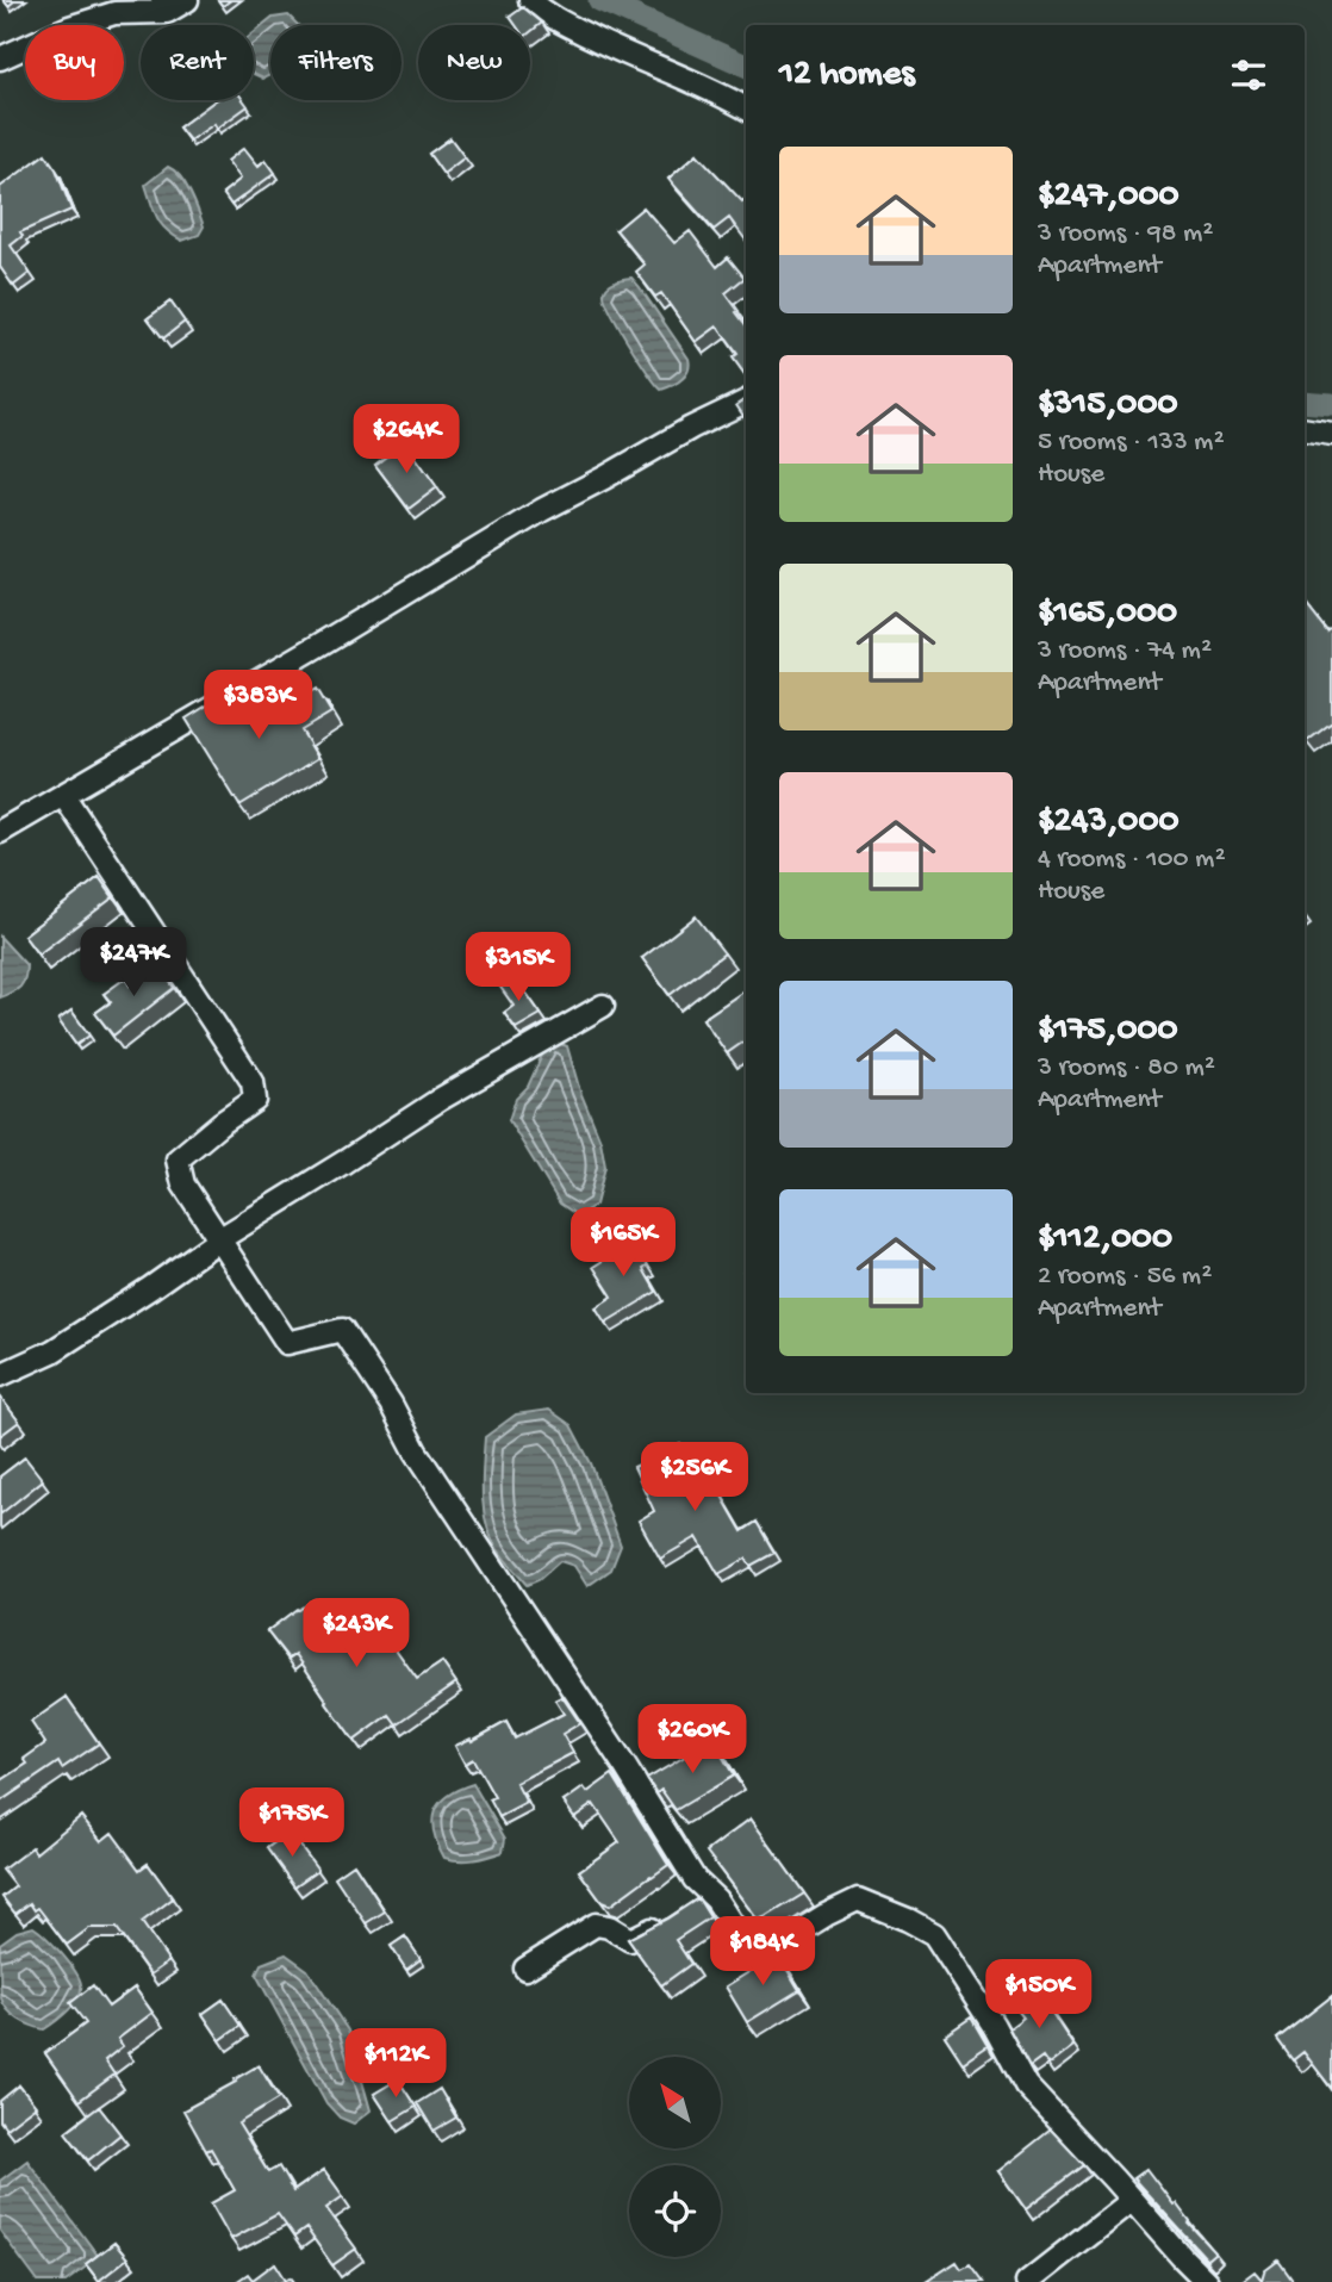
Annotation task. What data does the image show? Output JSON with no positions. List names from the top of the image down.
{
  "north": "top left",
  "page": {
    "chip": [
      "Buy",
      "Rent",
      "Filters",
      "New"
    ],
    "heading": "12 homes",
    "list": [
      {
        "name": "$247,000",
        "note": "3 rooms · 98 m² · Apartment"
      },
      {
        "name": "$315,000",
        "note": "5 rooms · 133 m² · House"
      },
      {
        "name": "$165,000",
        "note": "3 rooms · 74 m² · Apartment"
      },
      {
        "name": "$243,000",
        "note": "4 rooms · 100 m² · House"
      },
      {
        "name": "$175,000",
        "note": "3 rooms · 80 m² · Apartment"
      },
      {
        "name": "$112,000",
        "note": "2 rooms · 56 m² · Apartment"
      }
    ],
    "price": [
      "$264K",
      "$383K",
      "$247K",
      "$315K",
      "$165K",
      "$256K",
      "$243K",
      "$260K",
      "$175K",
      "$184K",
      "$150K",
      "$112K"
    ]
  }
}
